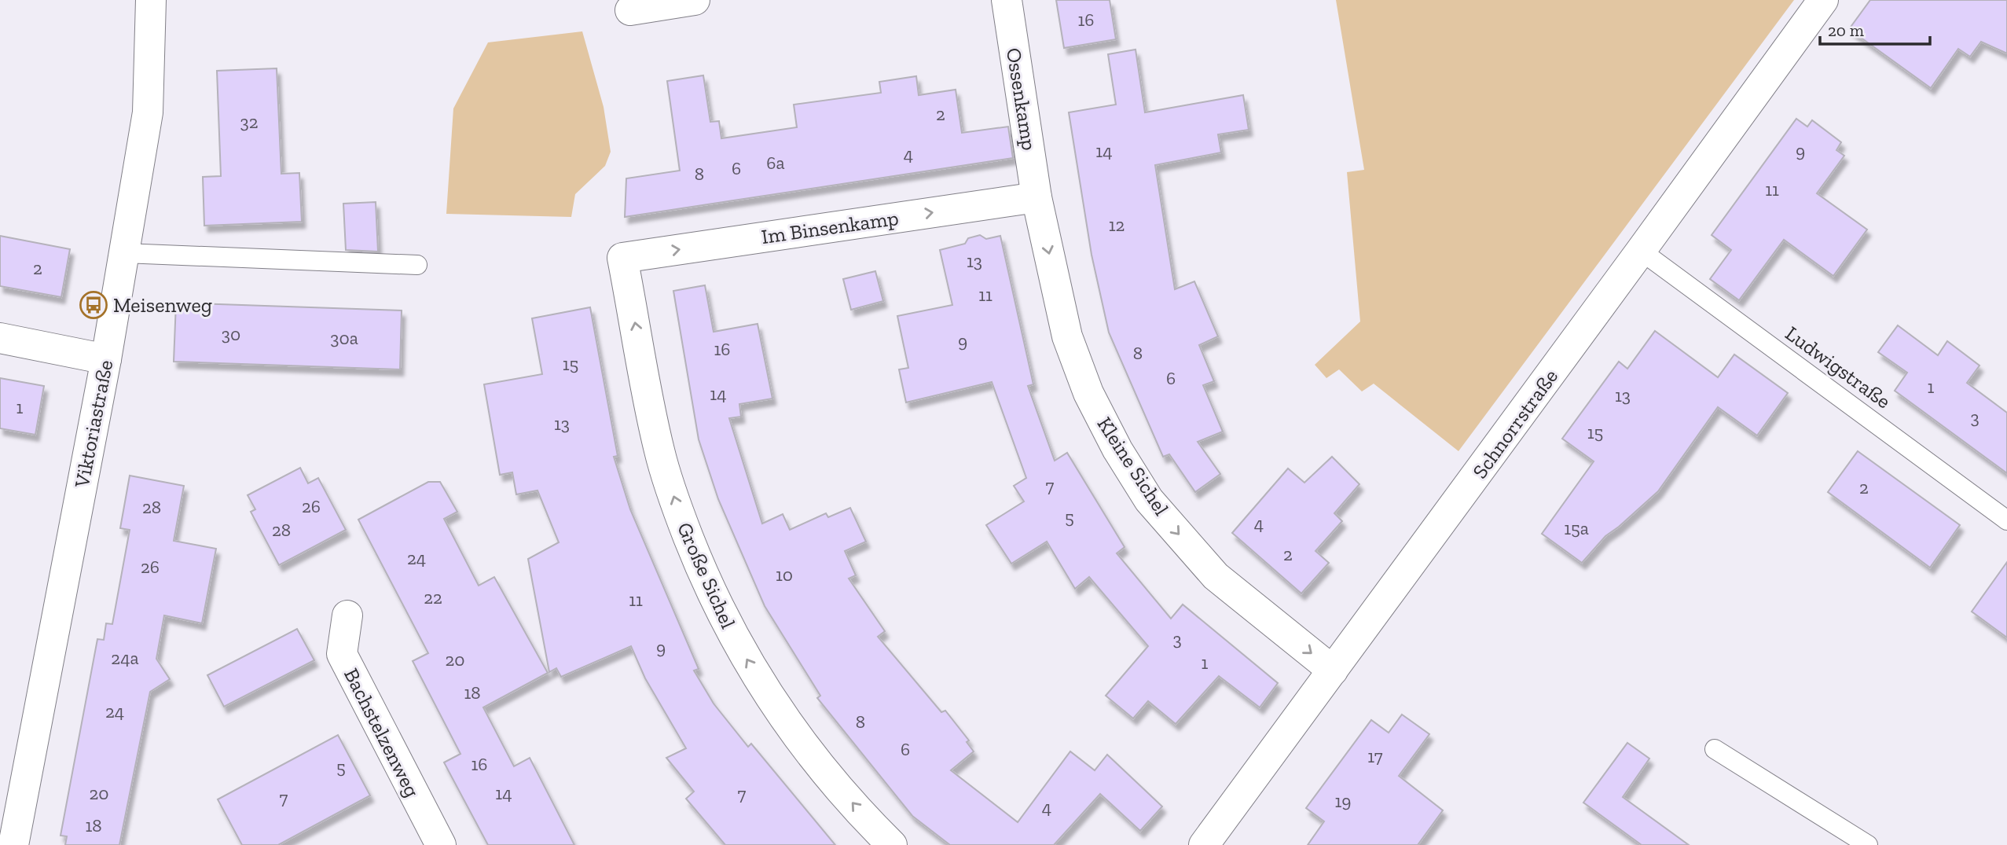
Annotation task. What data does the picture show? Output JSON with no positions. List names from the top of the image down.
{
  "streets": {
    "street": [
      "Ossenkamp",
      "Im Binsenkamp",
      "Viktoriastraße",
      "Schnorrstraße",
      "Kleine Sichel",
      "Große Sichel",
      "Bachstelzenweg"
    ],
    "lane": ["Ludwigstraße"]
  },
  "crossings": [
    ["Ossenkamp", "Im Binsenkamp"],
    ["Ossenkamp", "Kleine Sichel"],
    ["Im Binsenkamp", "Kleine Sichel"],
    ["Im Binsenkamp", "Große Sichel"],
    ["Ludwigstraße", "Schnorrstraße"],
    ["Schnorrstraße", "Kleine Sichel"]
  ],
  "one_way": ["Im Binsenkamp", "Kleine Sichel", "Große Sichel"],
  "places": {
    "bus stop": ["Meisenweg"]
  },
  "house_numbers": [
    "16",
    "2",
    "32",
    "14",
    "9",
    "4",
    "6a",
    "6",
    "8",
    "11",
    "12",
    "13",
    "2",
    "11",
    "30",
    "30a",
    "9",
    "16",
    "8",
    "15",
    "6",
    "1",
    "14",
    "13",
    "1",
    "3",
    "13",
    "15",
    "7",
    "2",
    "26",
    "28",
    "5",
    "4",
    "15a",
    "28",
    "2",
    "24",
    "26",
    "10",
    "22",
    "11",
    "3",
    "9",
    "24a",
    "20",
    "1",
    "18",
    "24",
    "8",
    "6",
    "17",
    "16",
    "5",
    "20",
    "14",
    "7",
    "7",
    "19",
    "4",
    "18"
  ],
  "scale_bar": "20 m"
}
